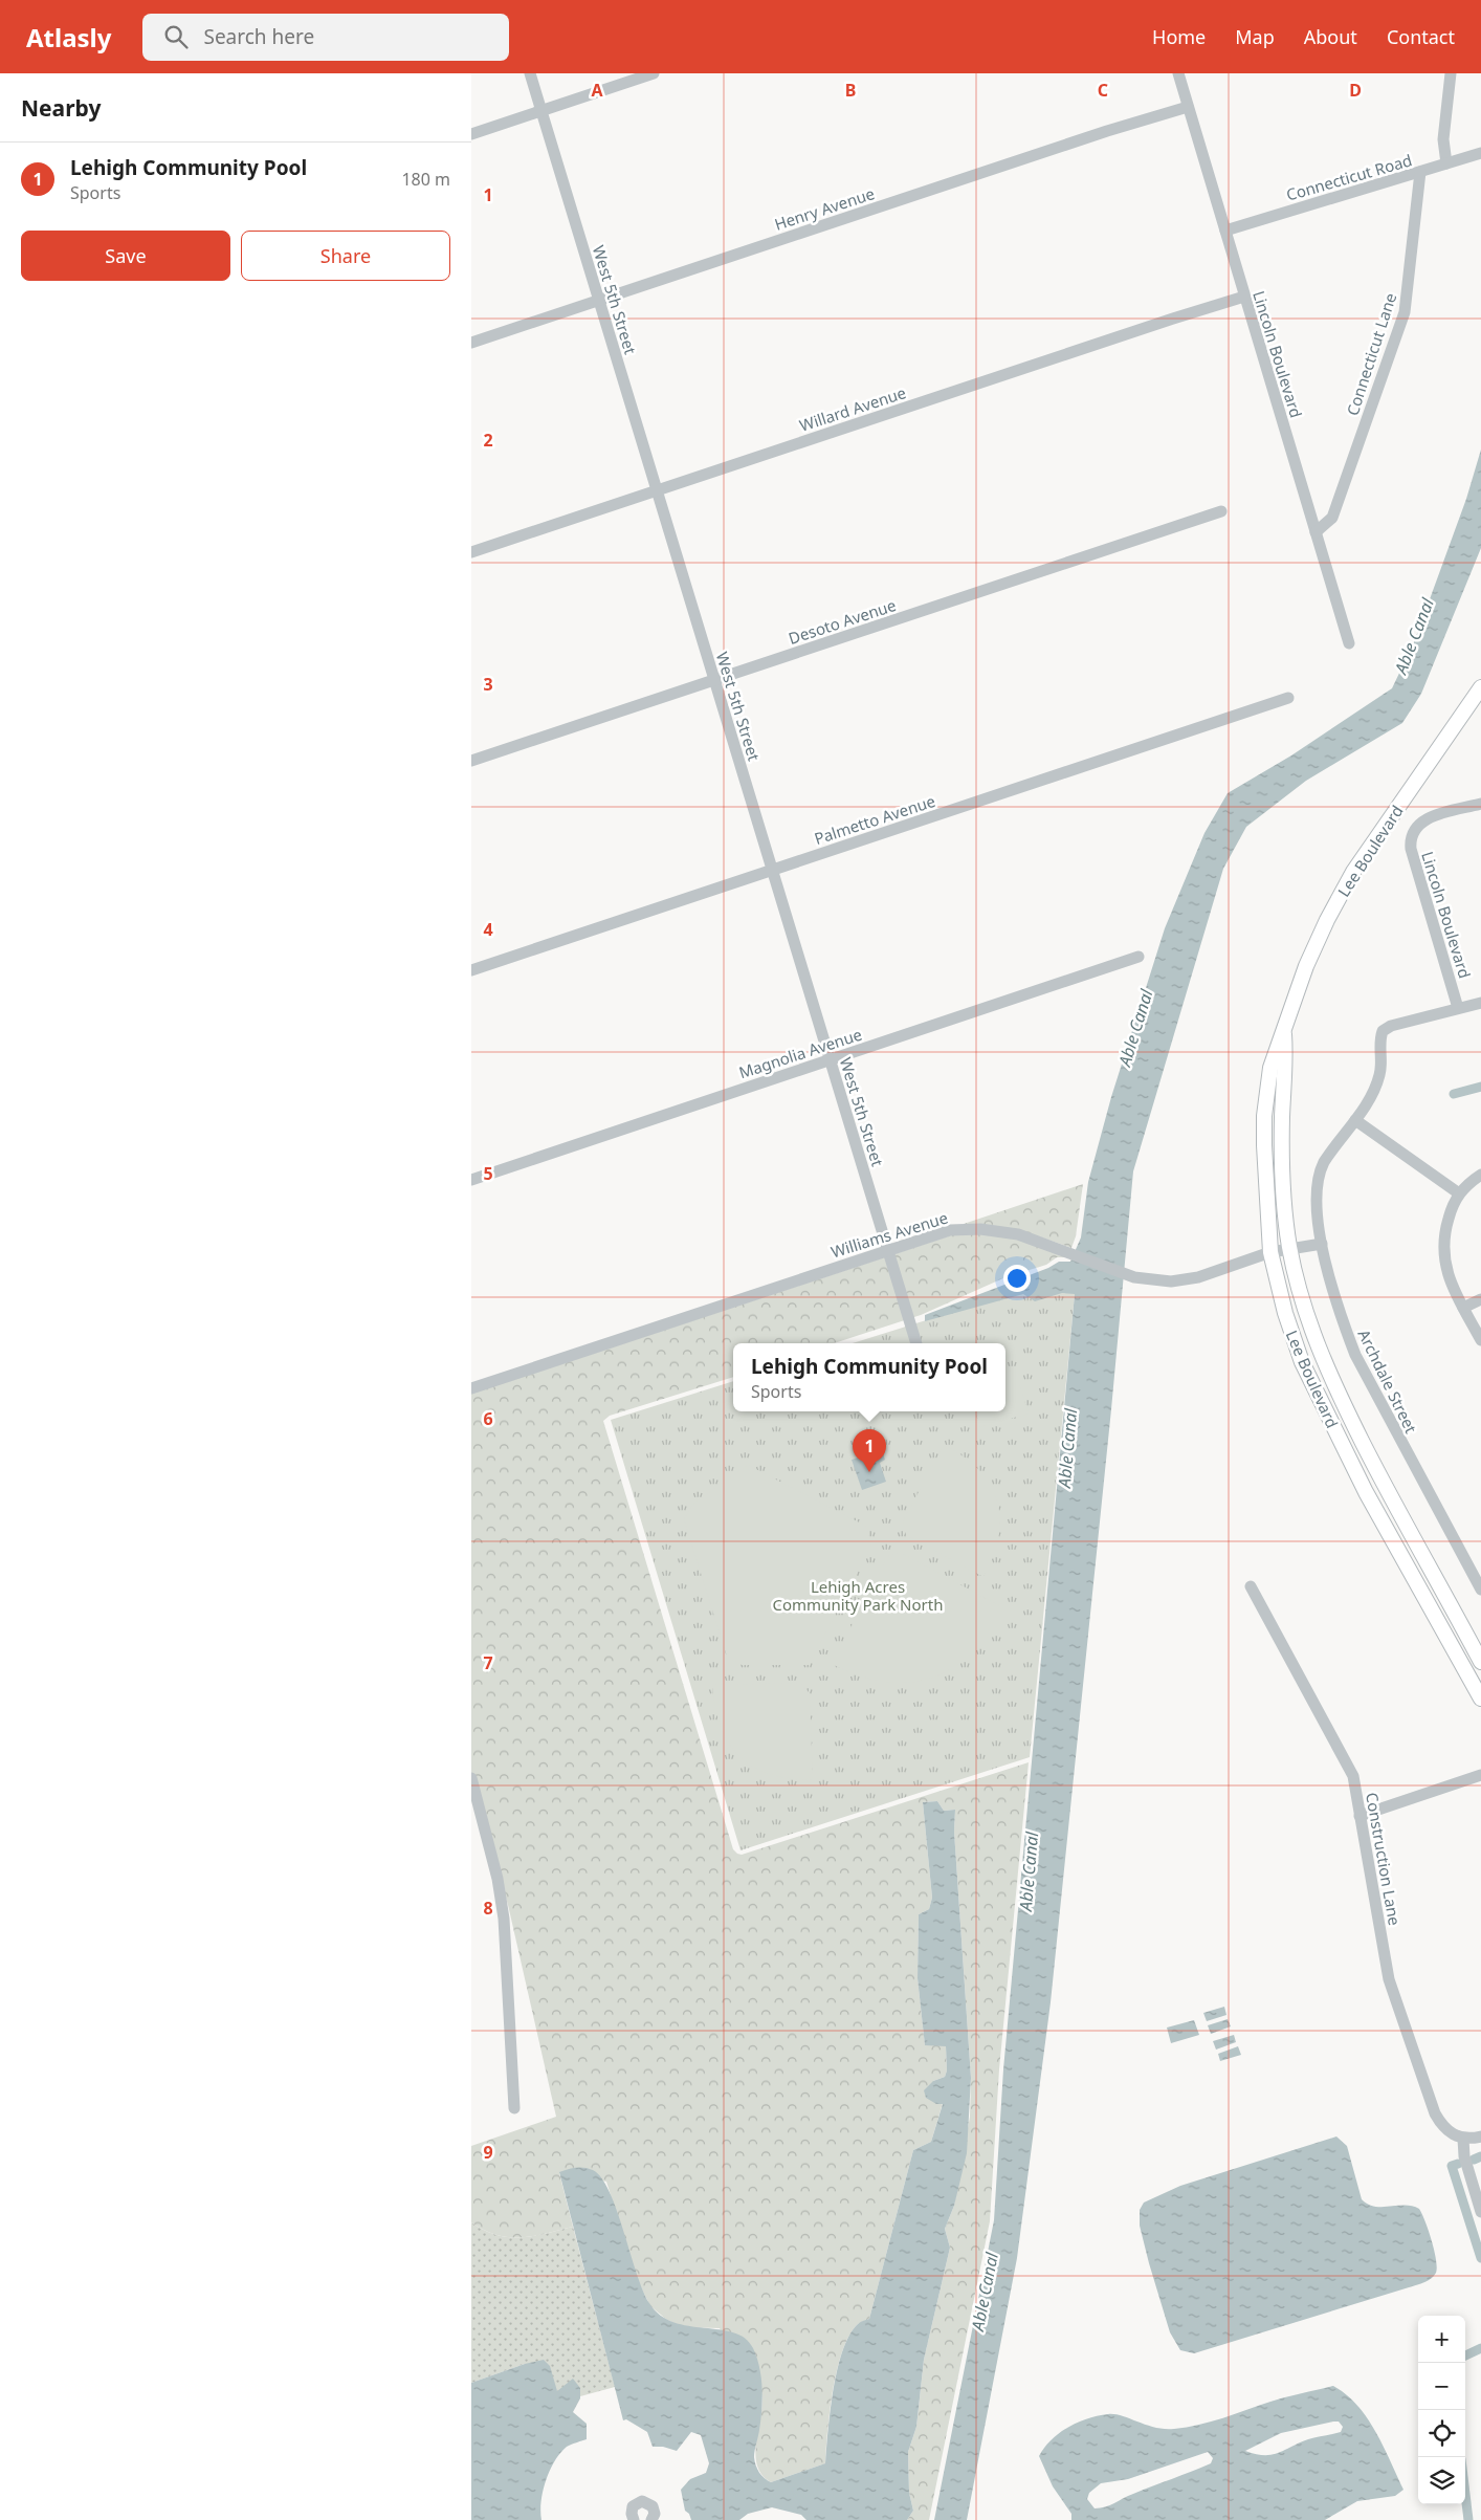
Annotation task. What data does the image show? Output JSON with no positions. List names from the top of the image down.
{
  "streets": {
    "main road": ["Lee Boulevard"],
    "street": [
      "Connecticut Road",
      "Henry Avenue",
      "West 5th Street",
      "Lincoln Boulevard",
      "Connecticut Lane",
      "Willard Avenue",
      "Desoto Avenue",
      "Palmetto Avenue",
      "Magnolia Avenue",
      "Williams Avenue",
      "Archdale Street",
      "Construction Lane"
    ]
  },
  "crossings": [
    ["Connecticut Road", "Lincoln Boulevard"],
    ["Connecticut Road", "Connecticut Lane"],
    ["Henry Avenue", "West 5th Street"],
    ["Henry Avenue", "Lincoln Boulevard"],
    ["West 5th Street", "Willard Avenue"],
    ["West 5th Street", "Desoto Avenue"],
    ["West 5th Street", "Palmetto Avenue"],
    ["West 5th Street", "Magnolia Avenue"],
    ["West 5th Street", "Williams Avenue"],
    ["Lincoln Boulevard", "Connecticut Lane"],
    ["Lincoln Boulevard", "Willard Avenue"],
    ["Lincoln Boulevard", "Archdale Street"],
    ["Lee Boulevard", "Williams Avenue"],
    ["Williams Avenue", "Archdale Street"]
  ],
  "water": ["Able Canal"],
  "parks": ["Lehigh Acres Community Park North"],
  "page": {
    "header": "Atlasly",
    "search": "Search here",
    "nav": [
      "Home",
      "Map",
      "About",
      "Contact"
    ],
    "heading": "Nearby",
    "list": [
      {
        "mark": "1",
        "name": "Lehigh Community Pool",
        "note": "Sports",
        "value": "180 m"
      }
    ],
    "buttons": ["Save", "Share"],
    "popup": ["Lehigh Community Pool", "Sports"],
    "pins": "1",
    "map_buttons": ["+", "−"]
  },
  "grid": {
    "columns": [
      "A",
      "B",
      "C",
      "D"
    ],
    "rows": [
      "1",
      "2",
      "3",
      "4",
      "5",
      "6",
      "7",
      "8",
      "9"
    ]
  }
}
